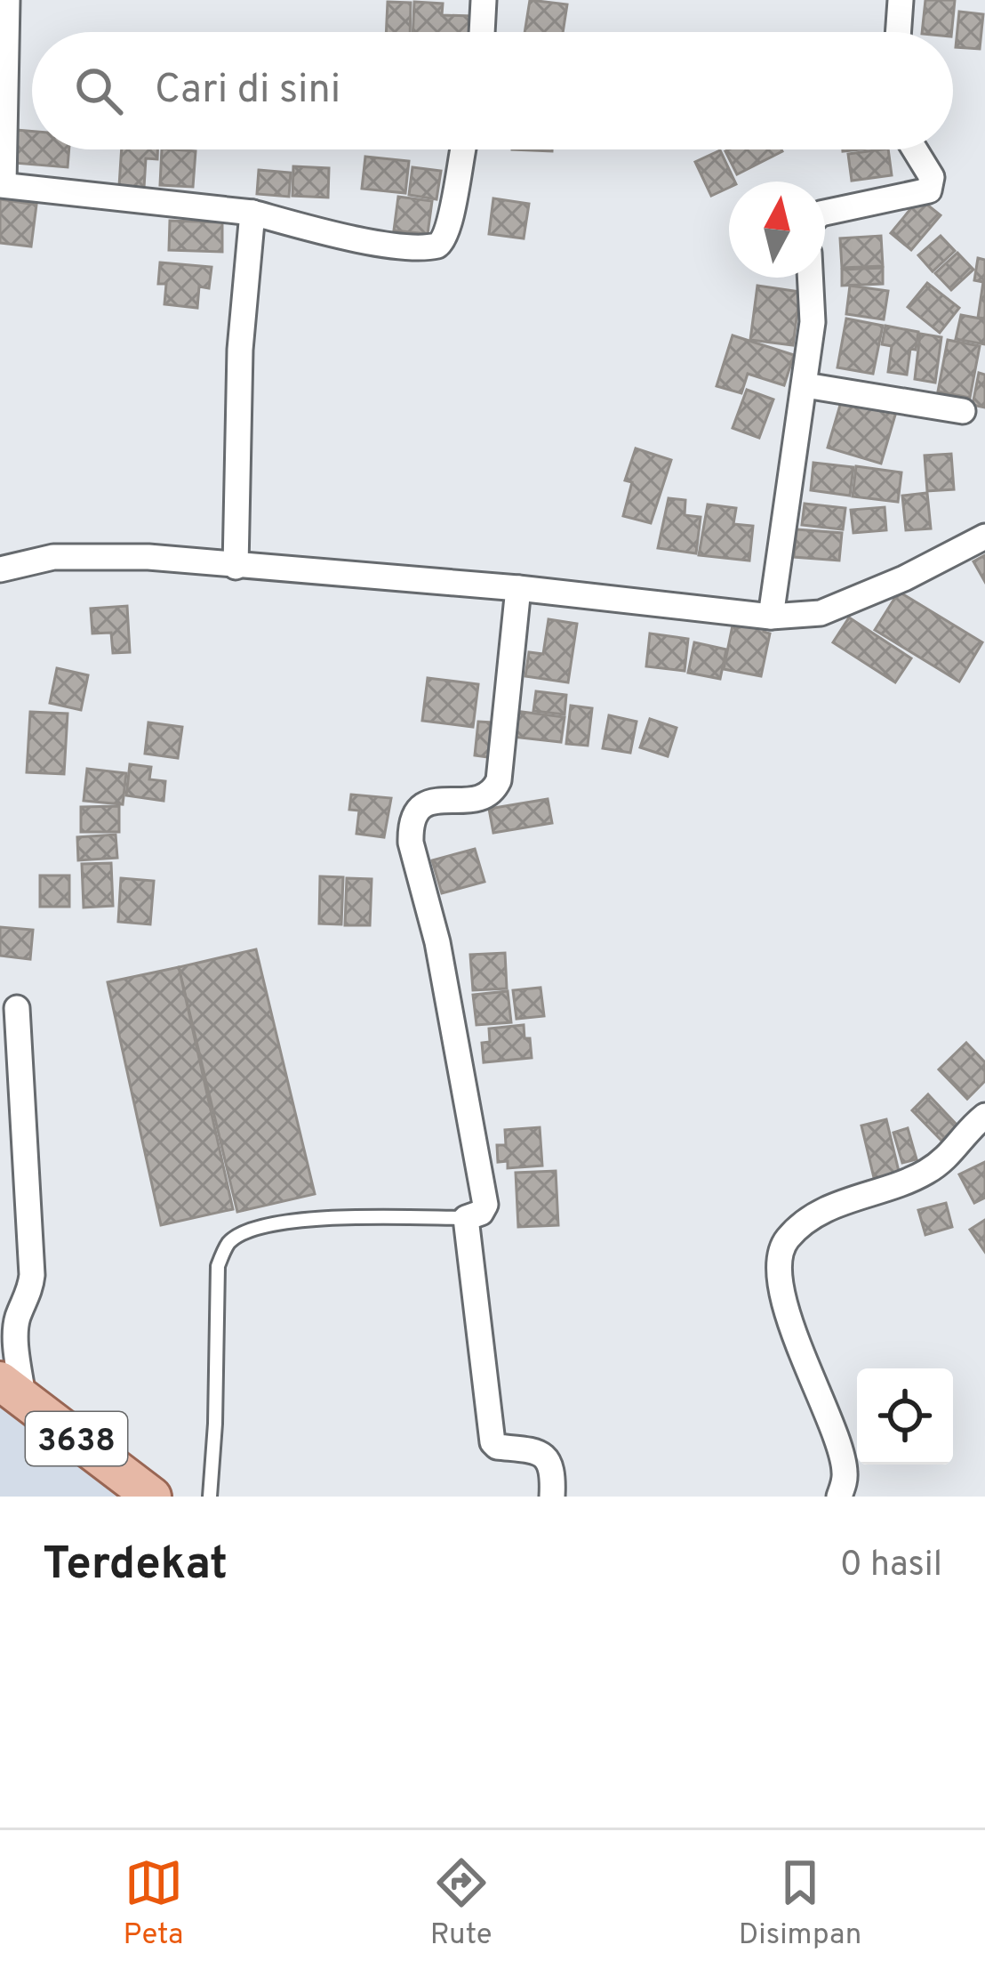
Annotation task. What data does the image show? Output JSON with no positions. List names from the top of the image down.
{
  "streets": {
    "main road": ["3638"]
  },
  "north": "top",
  "page": {
    "search": "Cari di sini",
    "heading": ["Terdekat", "0 hasil"],
    "nav": ["Peta", "Rute", "Disimpan"]
  }
}
